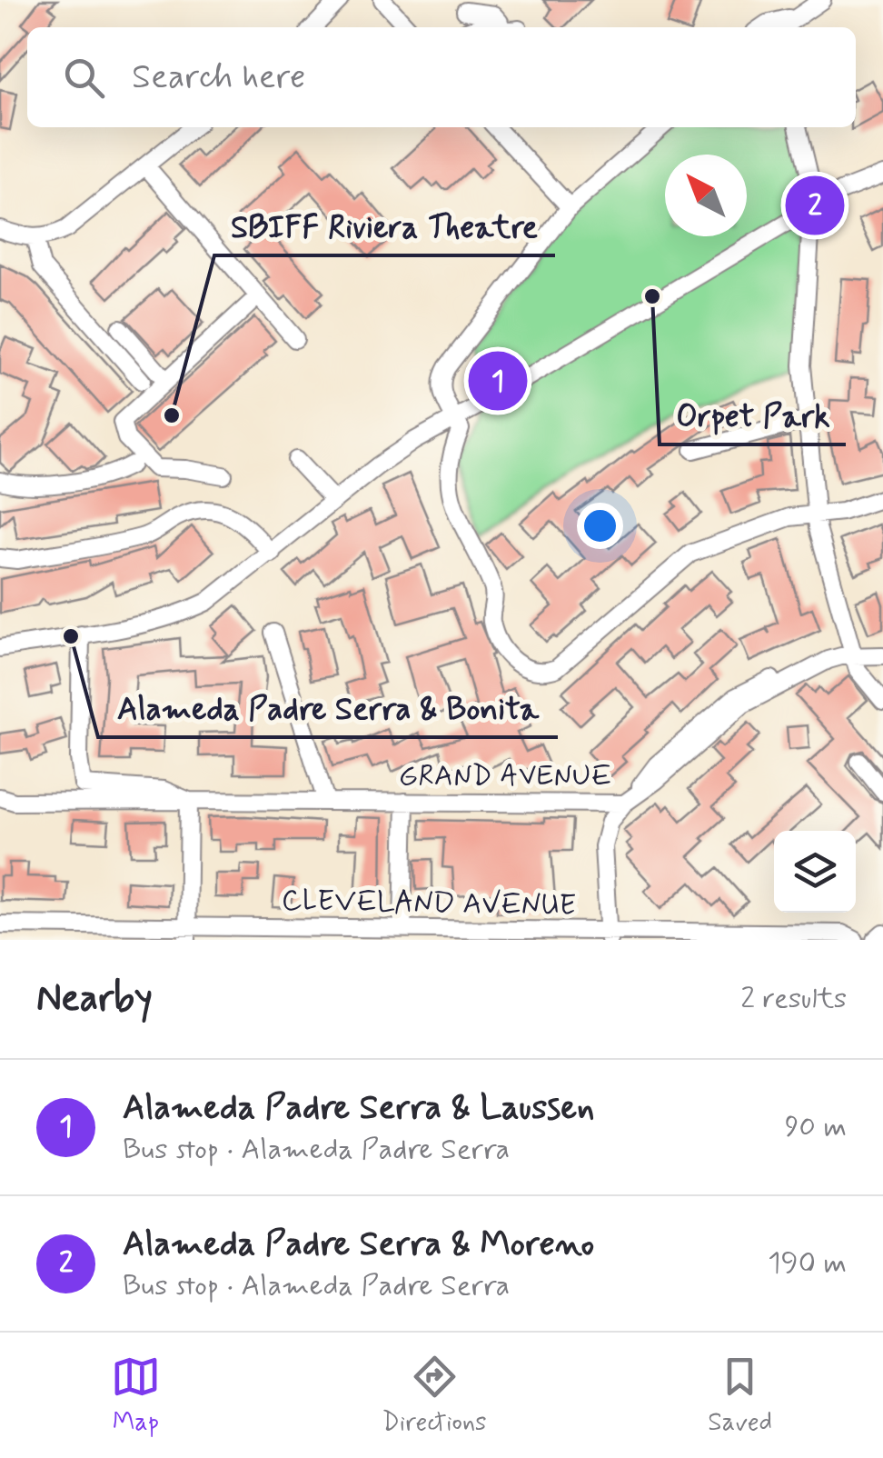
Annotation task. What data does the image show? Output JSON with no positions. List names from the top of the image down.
{
  "streets": {
    "street": ["GRAND AVENUE", "CLEVELAND AVENUE"]
  },
  "places": ["Orpet Park", "SBIFF Riviera Theatre", "Alameda Padre Serra & Bonita"],
  "north": "top left",
  "page": {
    "search": "Search here",
    "pins": ["2", "1"],
    "heading": ["Nearby", "2 results"],
    "list": [
      {
        "mark": "1",
        "name": "Alameda Padre Serra & Laussen",
        "note": "Bus stop · Alameda Padre Serra",
        "value": "90 m"
      },
      {
        "mark": "2",
        "name": "Alameda Padre Serra & Moreno",
        "note": "Bus stop · Alameda Padre Serra",
        "value": "190 m"
      }
    ],
    "nav": ["Map", "Directions", "Saved"]
  }
}
